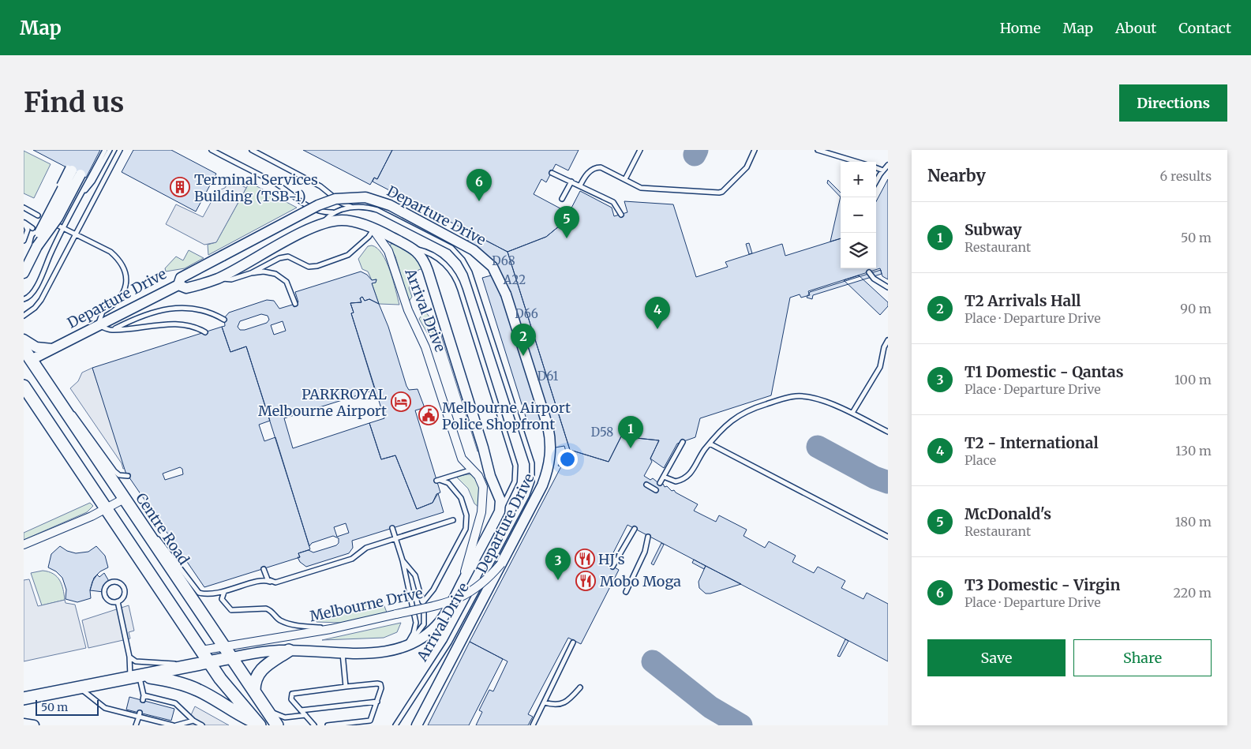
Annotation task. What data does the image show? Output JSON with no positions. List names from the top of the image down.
{
  "streets": {
    "main road": ["Centre Road"],
    "street": ["Departure Drive", "Arrival Drive", "Melbourne Drive"]
  },
  "crossings": [
    ["Departure Drive", "Arrival Drive"],
    ["Departure Drive", "Centre Road"],
    ["Departure Drive", "Melbourne Drive"],
    ["Centre Road", "Melbourne Drive"]
  ],
  "places": {
    "building": ["Terminal Services Building (TSB-1)"],
    "hotel": ["PARKROYAL Melbourne Airport"],
    "public building": ["Melbourne Airport Police Shopfront"],
    "restaurant": ["HJ's", "Mobo Moga"]
  },
  "house_numbers": [
    "D68",
    "A22",
    "D66",
    "D61",
    "D58"
  ],
  "scale_bar": "50 m",
  "page": {
    "header": "Map",
    "nav": [
      "Home",
      "Map",
      "About",
      "Contact"
    ],
    "buttons": [
      "Directions",
      ["Save", "Share"]
    ],
    "title": "Find us",
    "heading": ["Nearby", "6 results"],
    "map_buttons": ["+", "−"],
    "pins": [
      "6",
      "5",
      "4",
      "2",
      "1",
      "3"
    ],
    "list": [
      {
        "mark": "1",
        "name": "Subway",
        "note": "Restaurant",
        "value": "50 m"
      },
      {
        "mark": "2",
        "name": "T2 Arrivals Hall",
        "note": "Place · Departure Drive",
        "value": "90 m"
      },
      {
        "mark": "3",
        "name": "T1 Domestic - Qantas",
        "note": "Place · Departure Drive",
        "value": "100 m"
      },
      {
        "mark": "4",
        "name": "T2 - International",
        "note": "Place",
        "value": "130 m"
      },
      {
        "mark": "5",
        "name": "McDonald's",
        "note": "Restaurant",
        "value": "180 m"
      },
      {
        "mark": "6",
        "name": "T3 Domestic - Virgin",
        "note": "Place · Departure Drive",
        "value": "220 m"
      }
    ],
    "scale": "50 m"
  }
}
